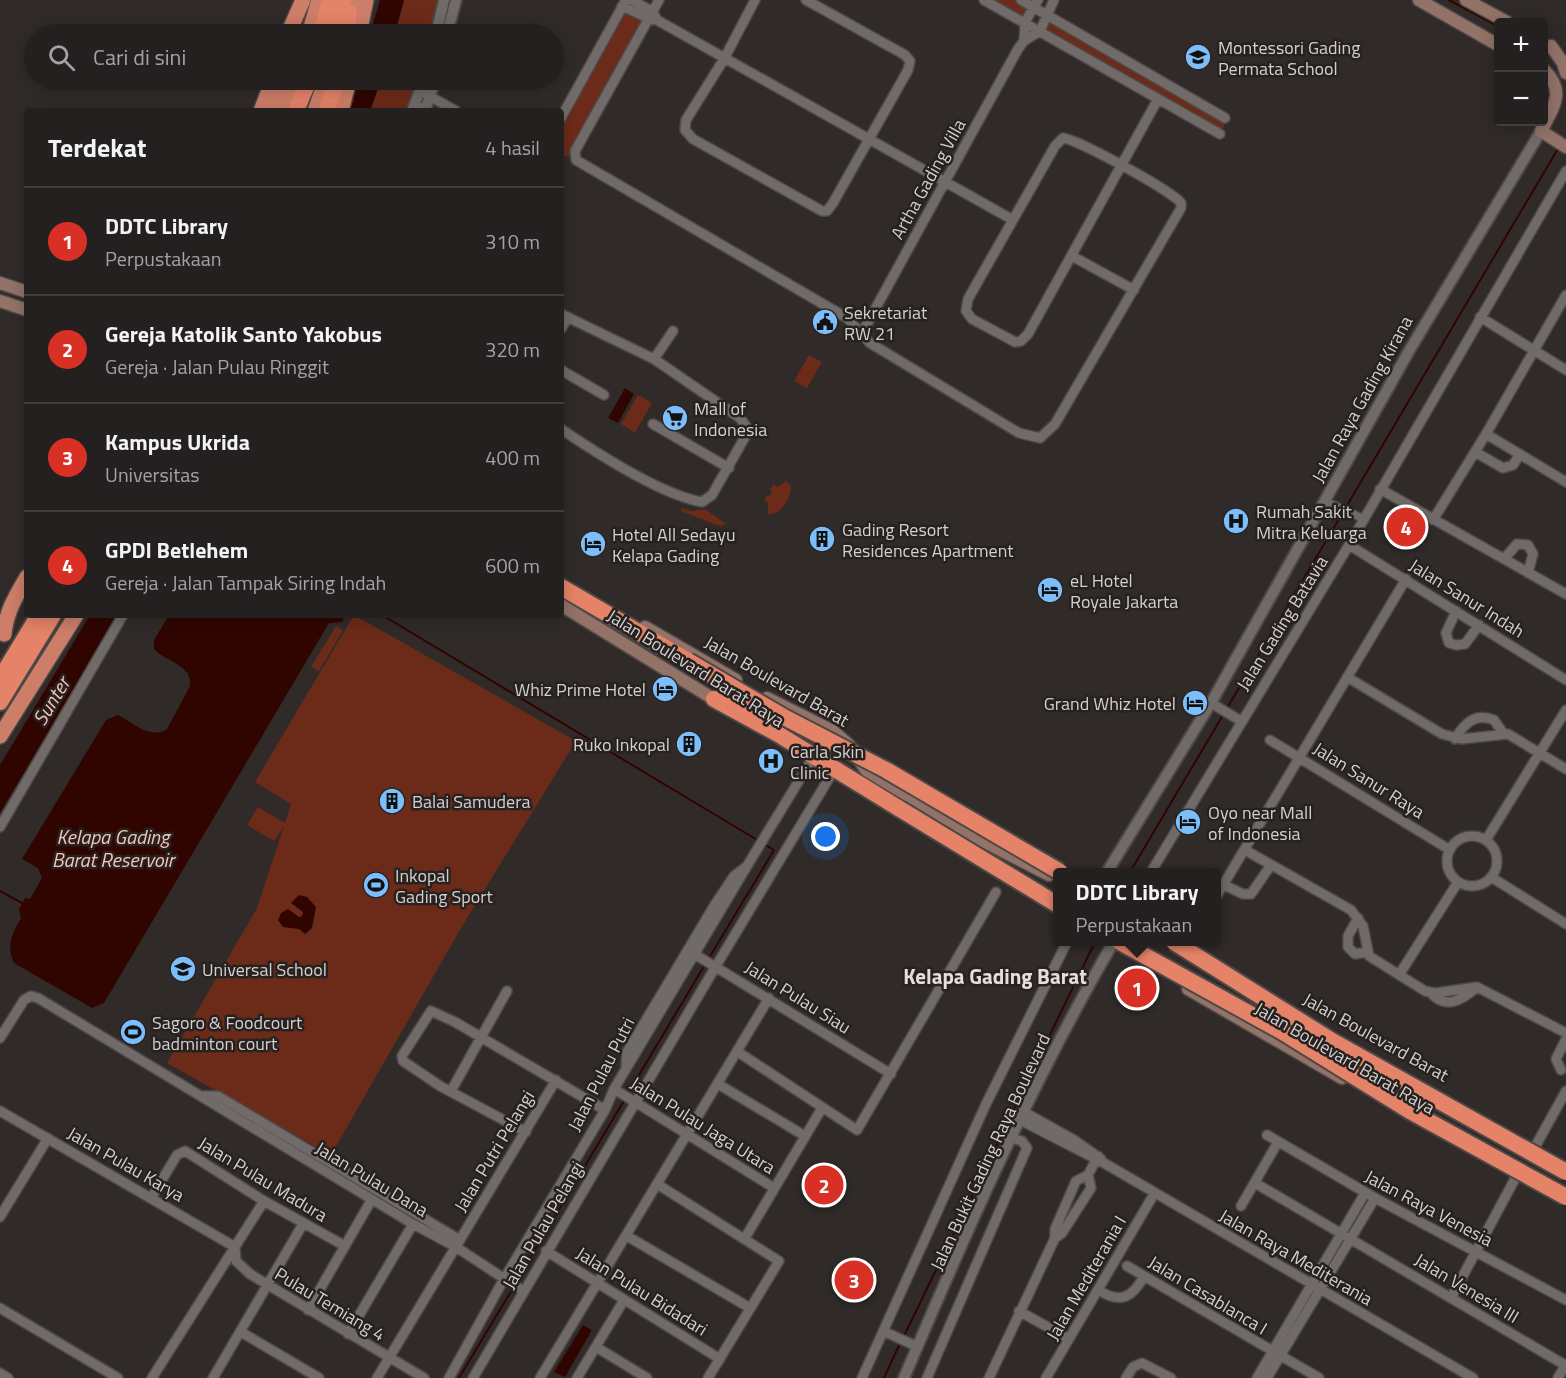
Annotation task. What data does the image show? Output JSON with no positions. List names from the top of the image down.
{
  "streets": {
    "main road": ["Jalan Raya Gading Kirana", "Jalan Boulevard Barat Raya", "Jalan Boulevard Barat"],
    "street": [
      "Artha Gading Villa",
      "Jalan Sanur Indah",
      "Jalan Gading Batavia",
      "Jalan Sanur Raya",
      "Jalan Pulau Siau",
      "Jalan Pulau Putri",
      "Jalan Pulau Jaga Utara",
      "Jalan Putri Pelangi",
      "Jalan Bukit Gading Raya Boulevard",
      "Jalan Pulau Karya",
      "Jalan Pulau Madura",
      "Jalan Pulau Dana",
      "Jalan Raya Venesia",
      "Jalan Pulau Pelangi",
      "Jalan Raya Mediterania",
      "Jalan Mediterania I",
      "Jalan Venesia III",
      "Jalan Pulau Bidadari",
      "Jalan Casablanca I",
      "Pulau Temiang 4"
    ]
  },
  "crossings": [
    ["Jalan Sanur Indah", "Jalan Gading Batavia"],
    ["Jalan Boulevard Barat Raya", "Jalan Pulau Putri"],
    ["Jalan Boulevard Barat Raya", "Jalan Pulau Pelangi"],
    ["Jalan Pulau Siau", "Jalan Pulau Putri"],
    ["Jalan Pulau Siau", "Jalan Pulau Pelangi"],
    ["Jalan Pulau Putri", "Jalan Pulau Jaga Utara"],
    ["Jalan Pulau Putri", "Jalan Pulau Dana"],
    ["Jalan Pulau Jaga Utara", "Jalan Pulau Pelangi"],
    ["Jalan Putri Pelangi", "Jalan Pulau Dana"],
    ["Jalan Putri Pelangi", "Pulau Temiang 4"],
    ["Jalan Bukit Gading Raya Boulevard", "Jalan Raya Mediterania"],
    ["Jalan Pulau Karya", "Jalan Pulau Madura"],
    ["Jalan Pulau Karya", "Pulau Temiang 4"],
    ["Jalan Pulau Dana", "Jalan Pulau Pelangi"],
    ["Jalan Pulau Pelangi", "Jalan Pulau Bidadari"],
    ["Jalan Raya Mediterania", "Jalan Mediterania I"]
  ],
  "districts": ["Kelapa Gading Barat"],
  "water": ["Sunter", "Kelapa Gading Barat Reservoir"],
  "places": {
    "school or university": ["Montessori Gading Permata School", "Universal School"],
    "public building": ["Sekretariat RW 21"],
    "supermarket": ["Mall of Indonesia"],
    "hospital": ["Rumah Sakit Mitra Keluarga", "Carla Skin Clinic"],
    "building": ["Gading Resort Residences Apartment", "Ruko Inkopal", "Balai Samudera"],
    "hotel": [
      "Hotel All Sedayu Kelapa Gading",
      "eL Hotel Royale Jakarta",
      "Whiz Prime Hotel",
      "Grand Whiz Hotel",
      "Oyo near Mall of Indonesia"
    ],
    "sports": ["Inkopal Gading Sport", "Sagoro & Foodcourt badminton court"]
  },
  "page": {
    "map_buttons": ["+", "−"],
    "search": "Cari di sini",
    "heading": ["Terdekat", "4 hasil"],
    "list": [
      {
        "mark": "1",
        "name": "DDTC Library",
        "note": "Perpustakaan",
        "value": "310 m"
      },
      {
        "mark": "2",
        "name": "Gereja Katolik Santo Yakobus",
        "note": "Gereja · Jalan Pulau Ringgit",
        "value": "320 m"
      },
      {
        "mark": "3",
        "name": "Kampus Ukrida",
        "note": "Universitas",
        "value": "400 m"
      },
      {
        "mark": "4",
        "name": "GPDI Betlehem",
        "note": "Gereja · Jalan Tampak Siring Indah",
        "value": "600 m"
      }
    ],
    "pins": [
      "4",
      "1",
      "2",
      "3"
    ],
    "popup": ["DDTC Library", "Perpustakaan"]
  }
}
